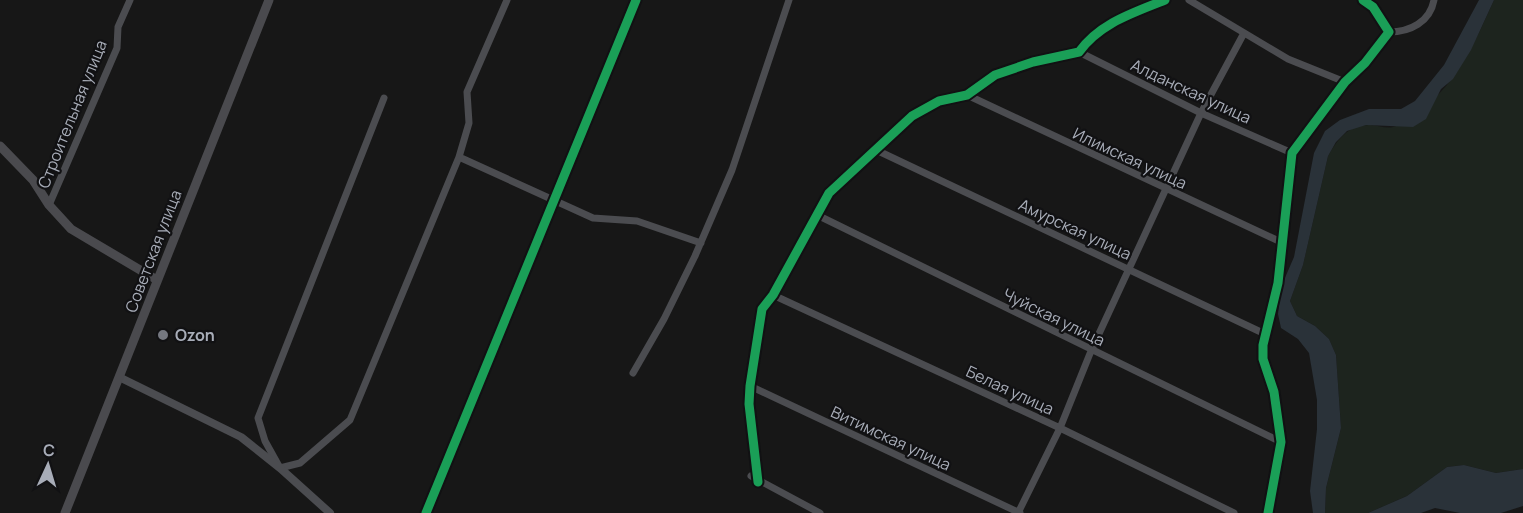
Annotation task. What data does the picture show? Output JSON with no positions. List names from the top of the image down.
{
  "streets": {
    "main road": ["Советская улица"],
    "street": [
      "Алданская улица",
      "Строительная улица",
      "Илимская улица",
      "Амурская улица",
      "Чуйская улица",
      "Белая улица",
      "Витимская улица"
    ]
  },
  "places": ["Ozon"],
  "north": "top"
}
